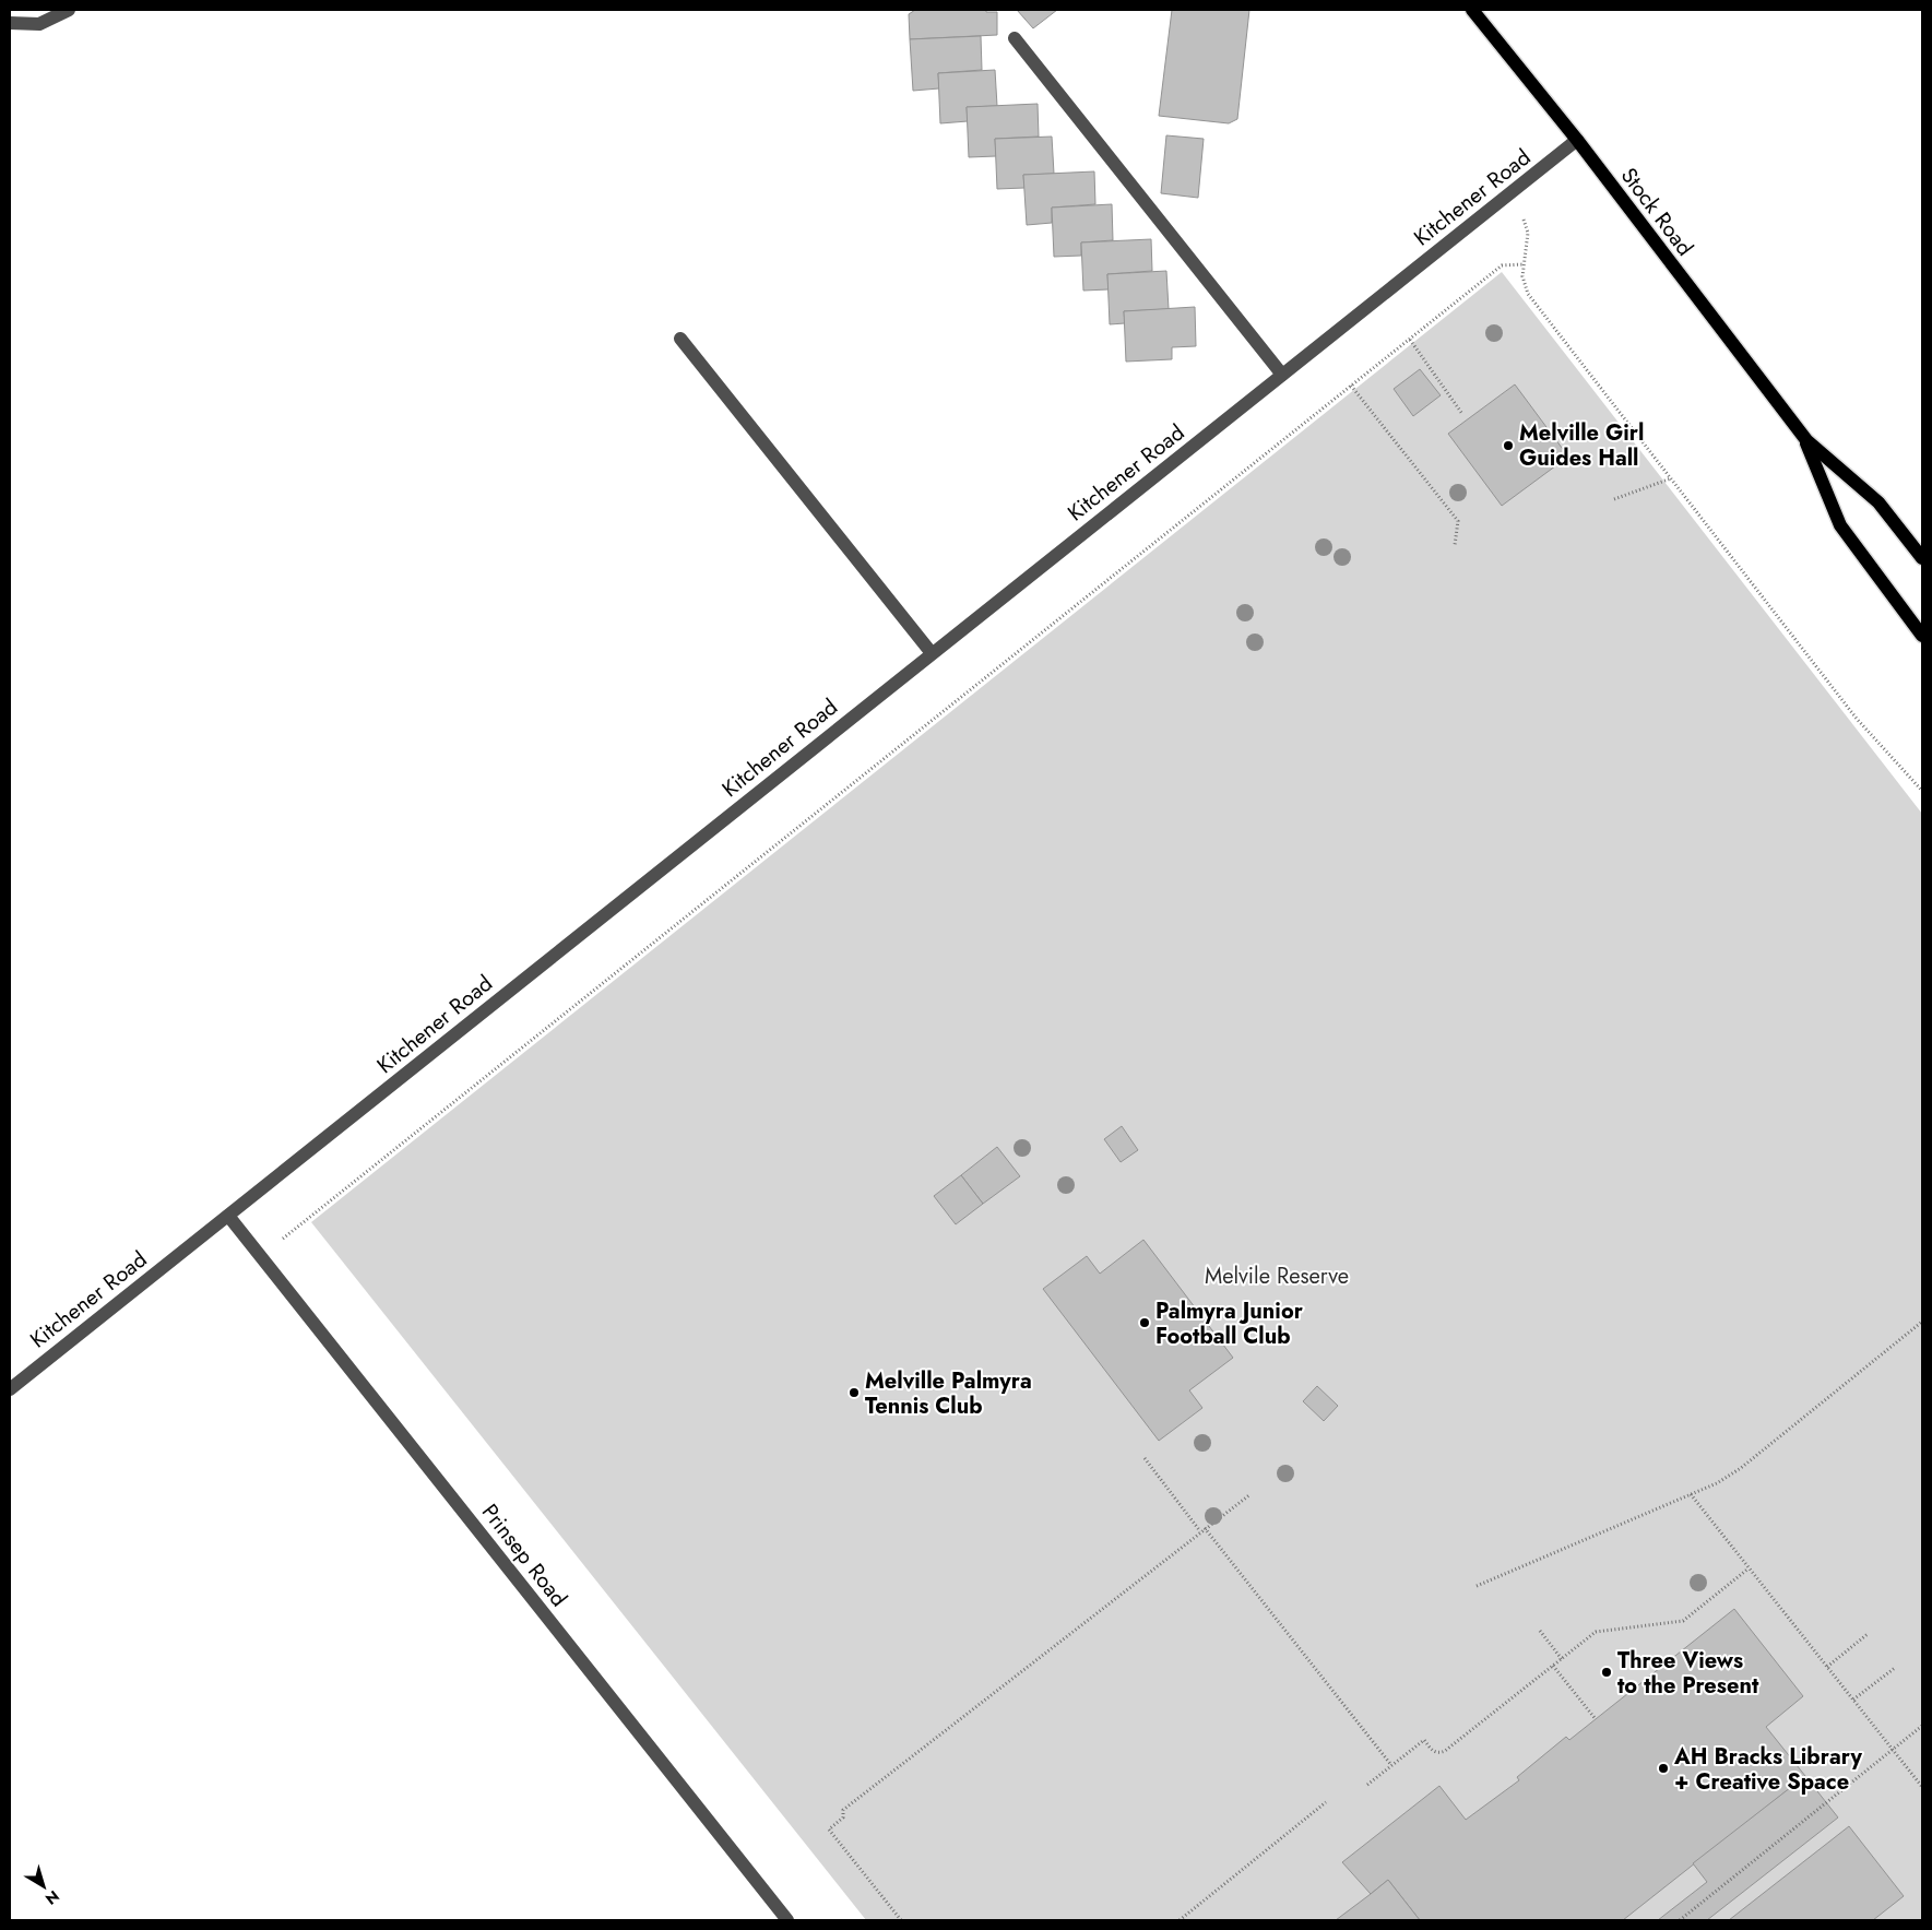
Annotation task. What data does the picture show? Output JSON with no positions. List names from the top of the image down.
{
  "streets": {
    "main road": ["Stock Road"],
    "street": ["Kitchener Road", "Prinsep Road"]
  },
  "crossings": [
    ["Kitchener Road", "Stock Road"],
    ["Kitchener Road", "Prinsep Road"]
  ],
  "parks": ["Melvile Reserve"],
  "places": [
    "Melville Girl Guides Hall",
    "Palmyra Junior Football Club",
    "Melville Palmyra Tennis Club",
    "Three Views to the Present",
    "AH Bracks Library + Creative Space"
  ],
  "north": "bottom right"
}
